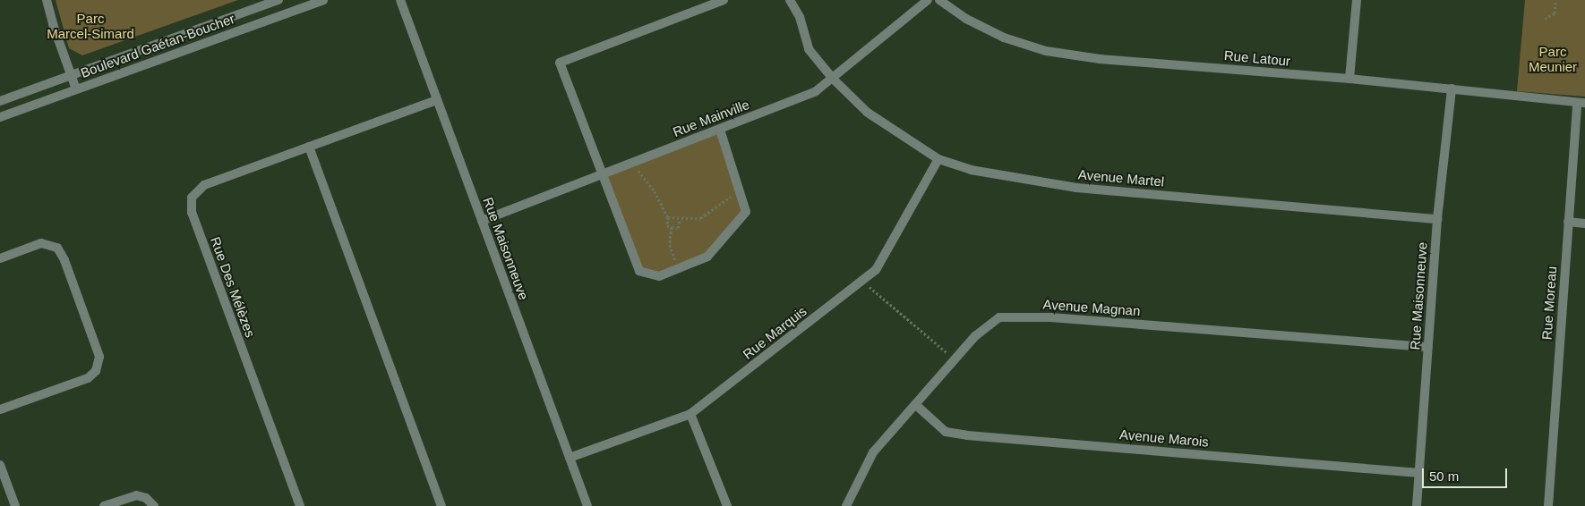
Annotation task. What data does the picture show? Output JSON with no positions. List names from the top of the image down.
{
  "streets": {
    "street": [
      "Boulevard Gaétan-Boucher",
      "Rue Latour",
      "Rue Mainville",
      "Avenue Martel",
      "Rue Maisonneuve",
      "Rue Des Mélèzes",
      "Rue Moreau",
      "Avenue Magnan",
      "Rue Marquis",
      "Avenue Marois"
    ]
  },
  "crossings": [
    ["Rue Latour", "Rue Maisonneuve"],
    ["Rue Latour", "Rue Moreau"],
    ["Rue Mainville", "Avenue Martel"],
    ["Rue Mainville", "Rue Maisonneuve"],
    ["Avenue Martel", "Rue Maisonneuve"],
    ["Avenue Martel", "Rue Marquis"],
    ["Rue Maisonneuve", "Rue Des Mélèzes"],
    ["Rue Maisonneuve", "Avenue Magnan"],
    ["Rue Maisonneuve", "Rue Marquis"],
    ["Rue Maisonneuve", "Avenue Marois"],
    ["Avenue Magnan", "Avenue Marois"]
  ],
  "parks": ["Parc Marcel-Simard", "Parc Meunier"],
  "scale_bar": "50 m"
}
